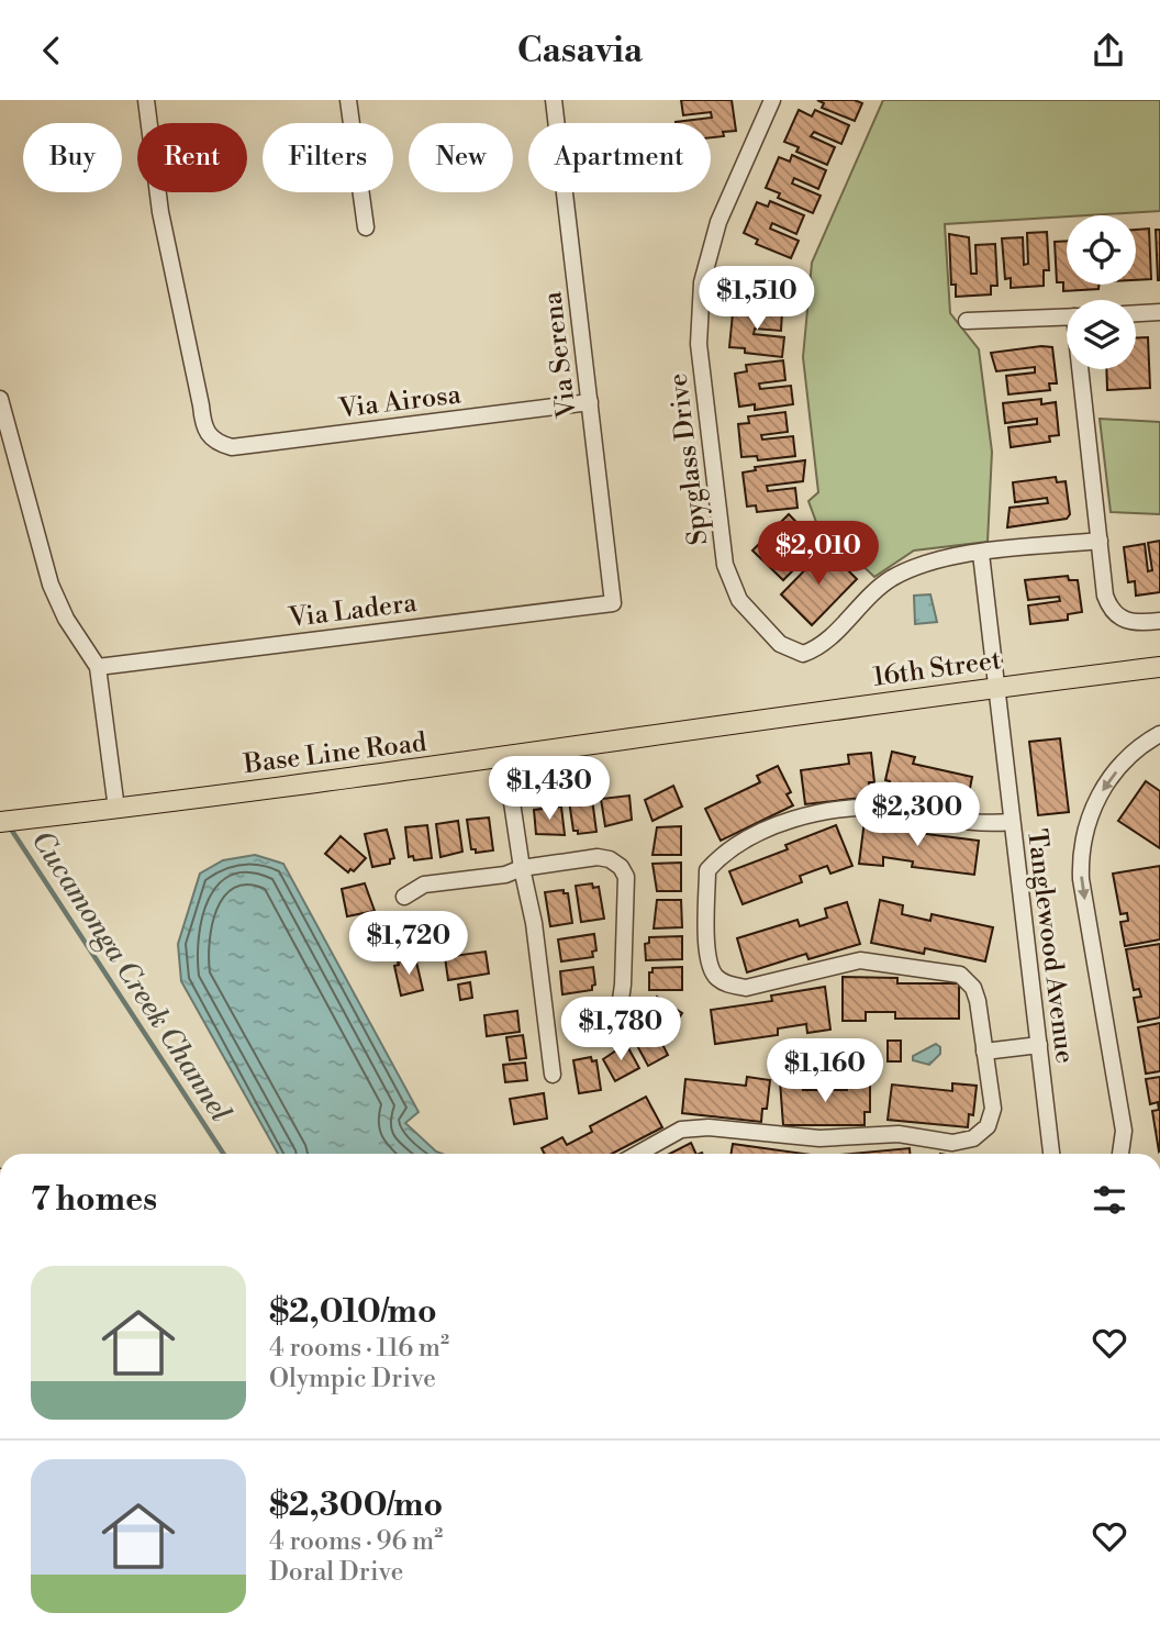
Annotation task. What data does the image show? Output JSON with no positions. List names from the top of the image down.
{
  "streets": {
    "main road": ["16th Street", "Base Line Road"],
    "street": [
      "Via Serena",
      "Via Airosa",
      "Spyglass Drive",
      "Via Ladera",
      "Tanglewood Avenue"
    ]
  },
  "crossings": [
    ["Via Serena", "Via Airosa"],
    ["Via Serena", "Via Ladera"],
    ["Spyglass Drive", "Tanglewood Avenue"],
    ["16th Street", "Base Line Road"],
    ["16th Street", "Tanglewood Avenue"]
  ],
  "water": ["Cucamonga Creek Channel"],
  "page": {
    "header": "Casavia",
    "chip": [
      "Buy",
      "Rent",
      "Filters",
      "New",
      "Apartment"
    ],
    "price": [
      "$1,510",
      "$2,010",
      "$1,430",
      "$2,300",
      "$1,720",
      "$1,780",
      "$1,160"
    ],
    "heading": "7 homes",
    "list": [
      {
        "name": "$2,010/mo",
        "note": "4 rooms · 116 m² · Olympic Drive"
      },
      {
        "name": "$2,300/mo",
        "note": "4 rooms · 96 m² · Doral Drive"
      }
    ]
  }
}
